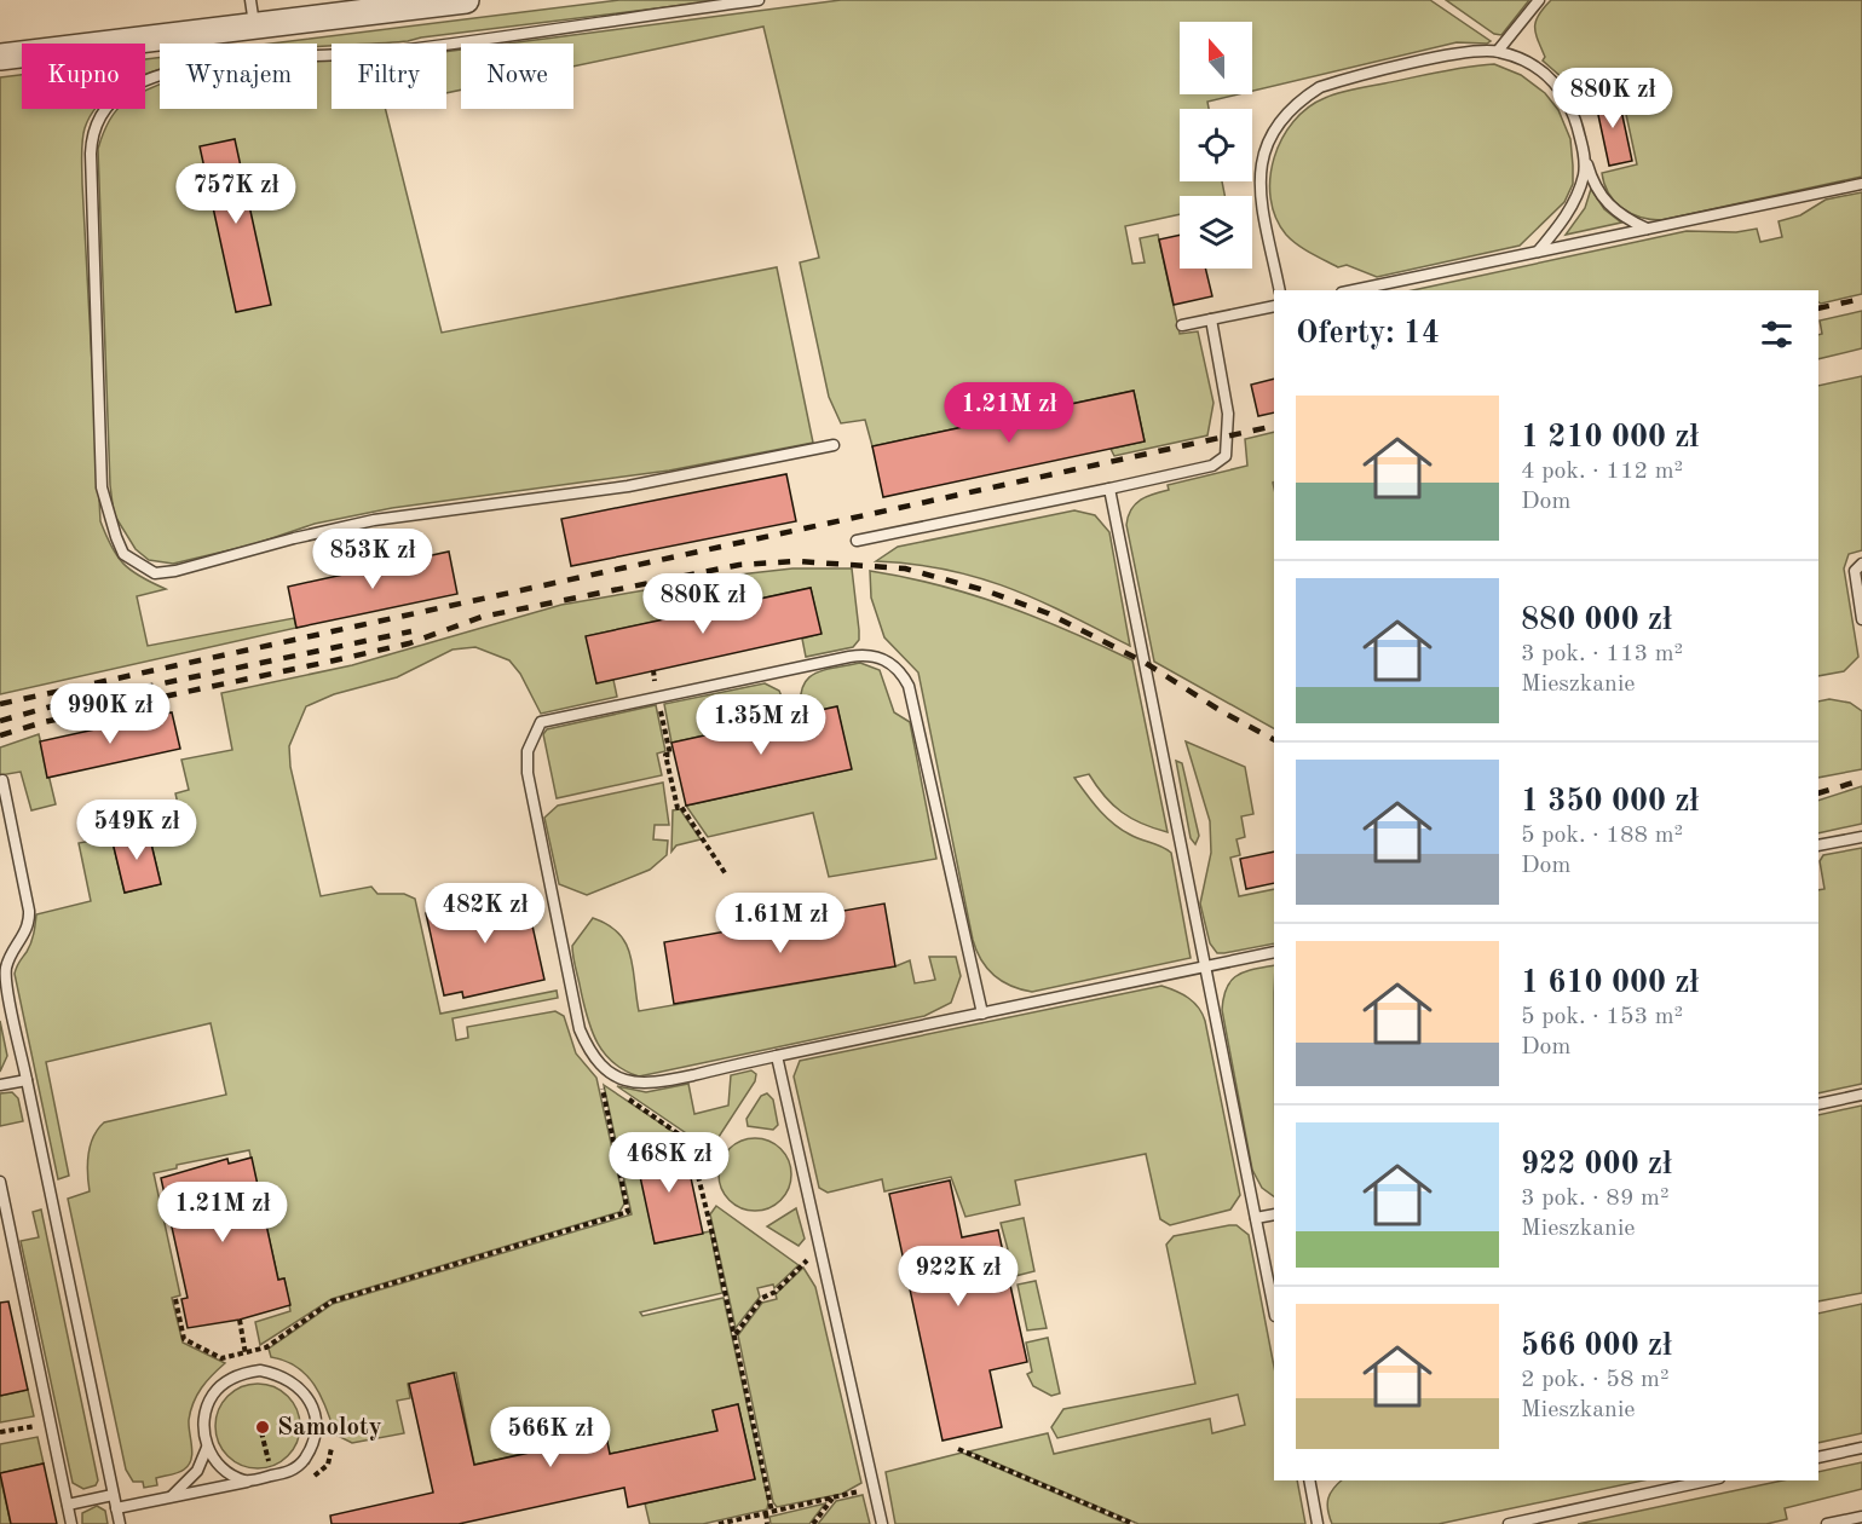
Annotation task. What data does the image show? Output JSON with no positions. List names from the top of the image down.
{
  "places": ["Samoloty"],
  "north": "top",
  "page": {
    "chip": [
      "Kupno",
      "Wynajem",
      "Filtry",
      "Nowe"
    ],
    "price": [
      "880K zł",
      "757K zł",
      "1.21M zł",
      "853K zł",
      "880K zł",
      "990K zł",
      "1.35M zł",
      "549K zł",
      "482K zł",
      "1.61M zł",
      "468K zł",
      "1.21M zł",
      "922K zł",
      "566K zł"
    ],
    "heading": "Oferty: 14",
    "list": [
      {
        "name": "1 210 000 zł",
        "note": "4 pok. · 112 m² · Dom"
      },
      {
        "name": "880 000 zł",
        "note": "3 pok. · 113 m² · Mieszkanie"
      },
      {
        "name": "1 350 000 zł",
        "note": "5 pok. · 188 m² · Dom"
      },
      {
        "name": "1 610 000 zł",
        "note": "5 pok. · 153 m² · Dom"
      },
      {
        "name": "922 000 zł",
        "note": "3 pok. · 89 m² · Mieszkanie"
      },
      {
        "name": "566 000 zł",
        "note": "2 pok. · 58 m² · Mieszkanie"
      }
    ]
  }
}
